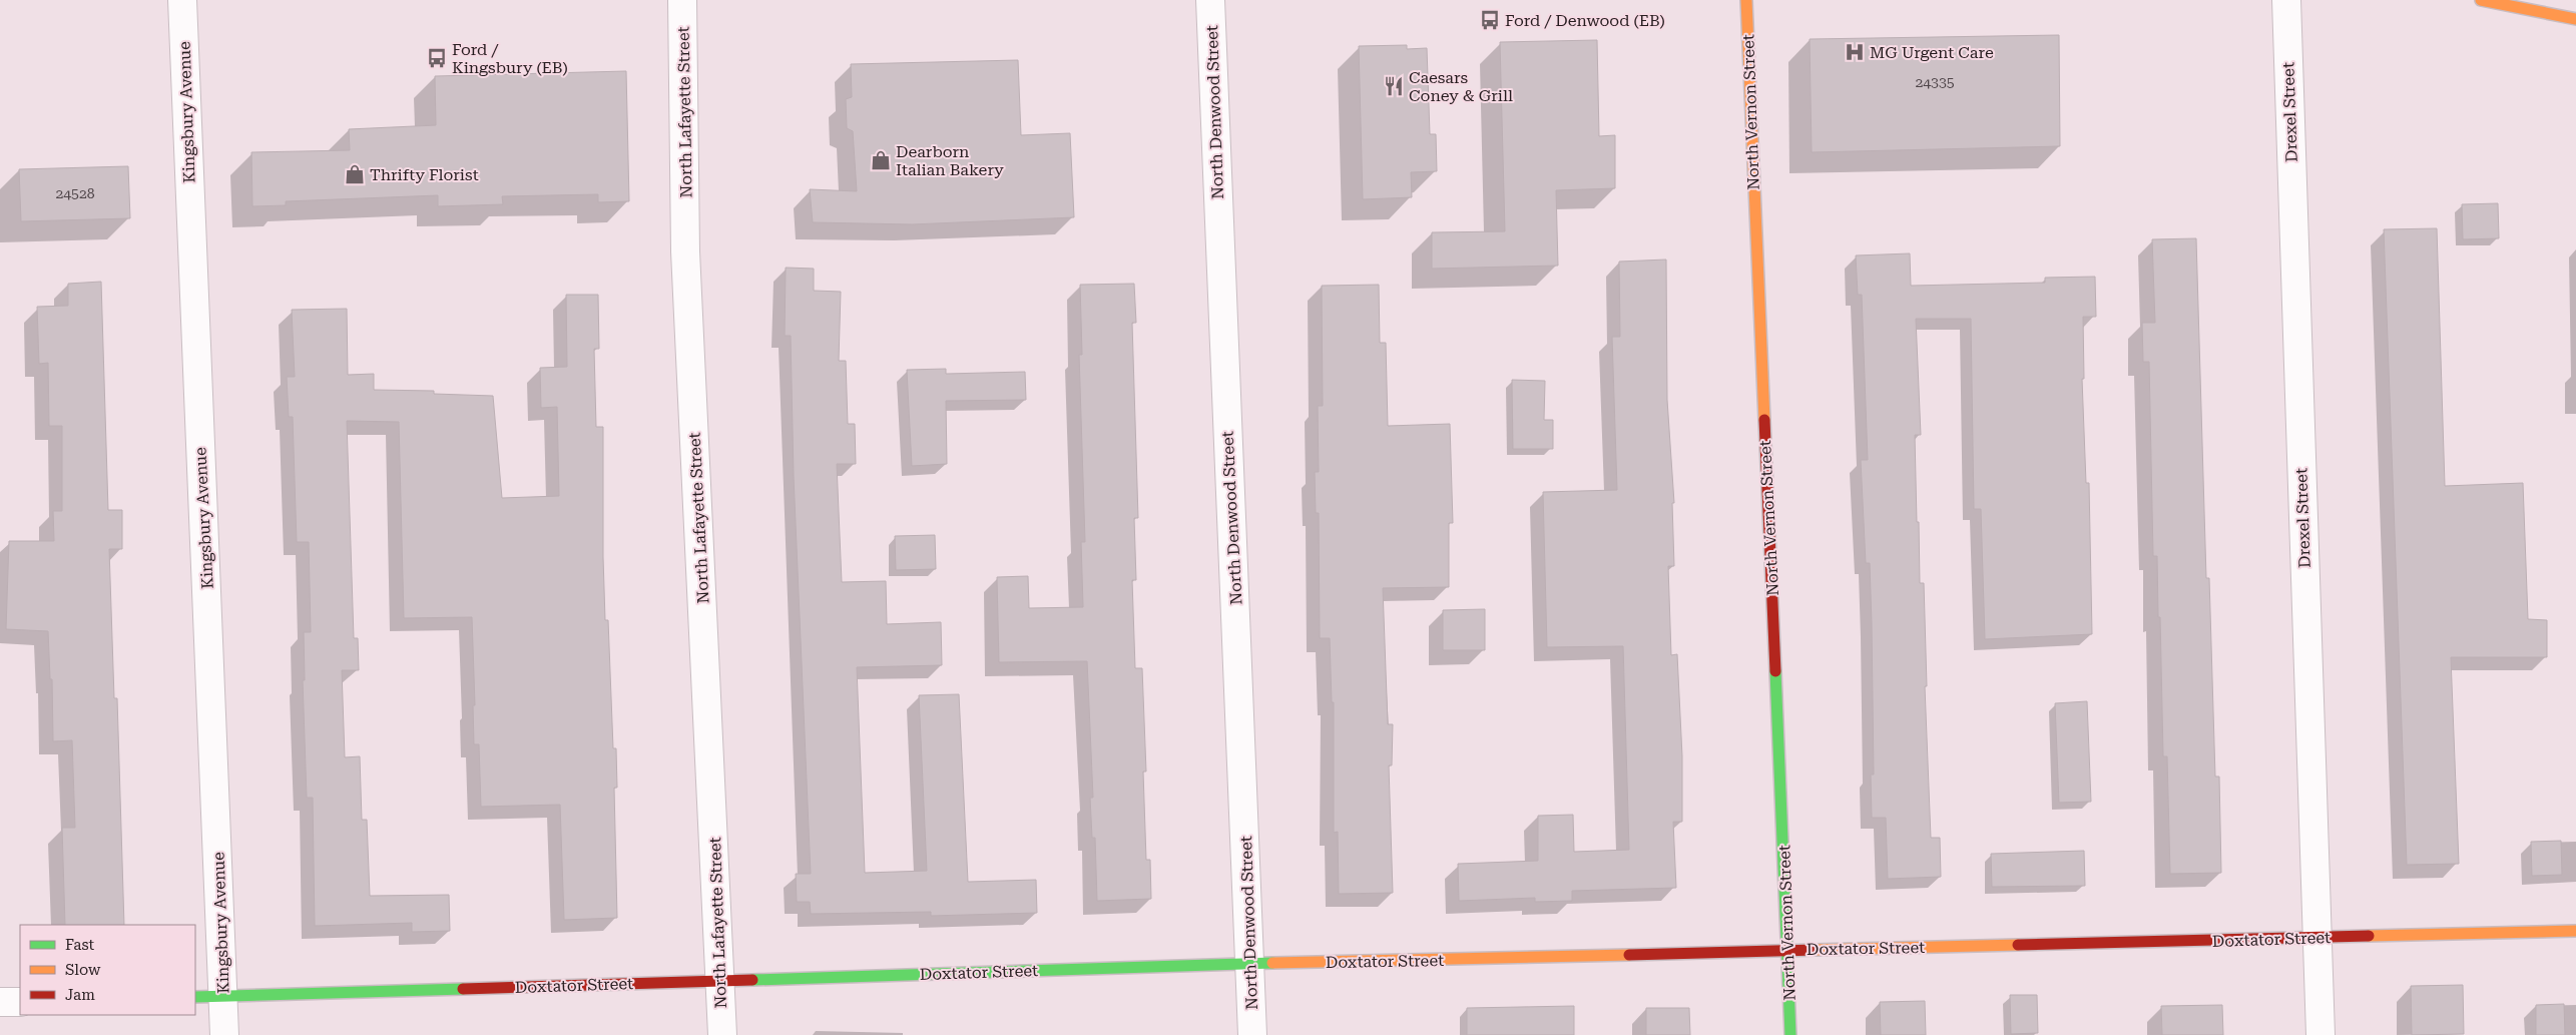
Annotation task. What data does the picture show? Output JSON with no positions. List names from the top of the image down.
{
  "streets": {
    "street": [
      "Kingsbury Avenue",
      "North Lafayette Street",
      "North Denwood Street",
      "North Vernon Street",
      "Drexel Street",
      "Doxtator Street"
    ]
  },
  "crossings": [
    ["Kingsbury Avenue", "Doxtator Street"],
    ["North Lafayette Street", "Doxtator Street"],
    ["North Denwood Street", "Doxtator Street"],
    ["North Vernon Street", "Doxtator Street"],
    ["Drexel Street", "Doxtator Street"]
  ],
  "places": {
    "bus stop": ["Ford / Denwood (EB)", "Ford / Kingsbury (EB)"],
    "hospital": ["MG Urgent Care"],
    "restaurant": ["Caesars Coney & Grill"],
    "shop": ["Dearborn Italian Bakery", "Thrifty Florist"]
  },
  "house_numbers": ["24335", "24528"],
  "legend": ["Fast", "Slow", "Jam"]
}
